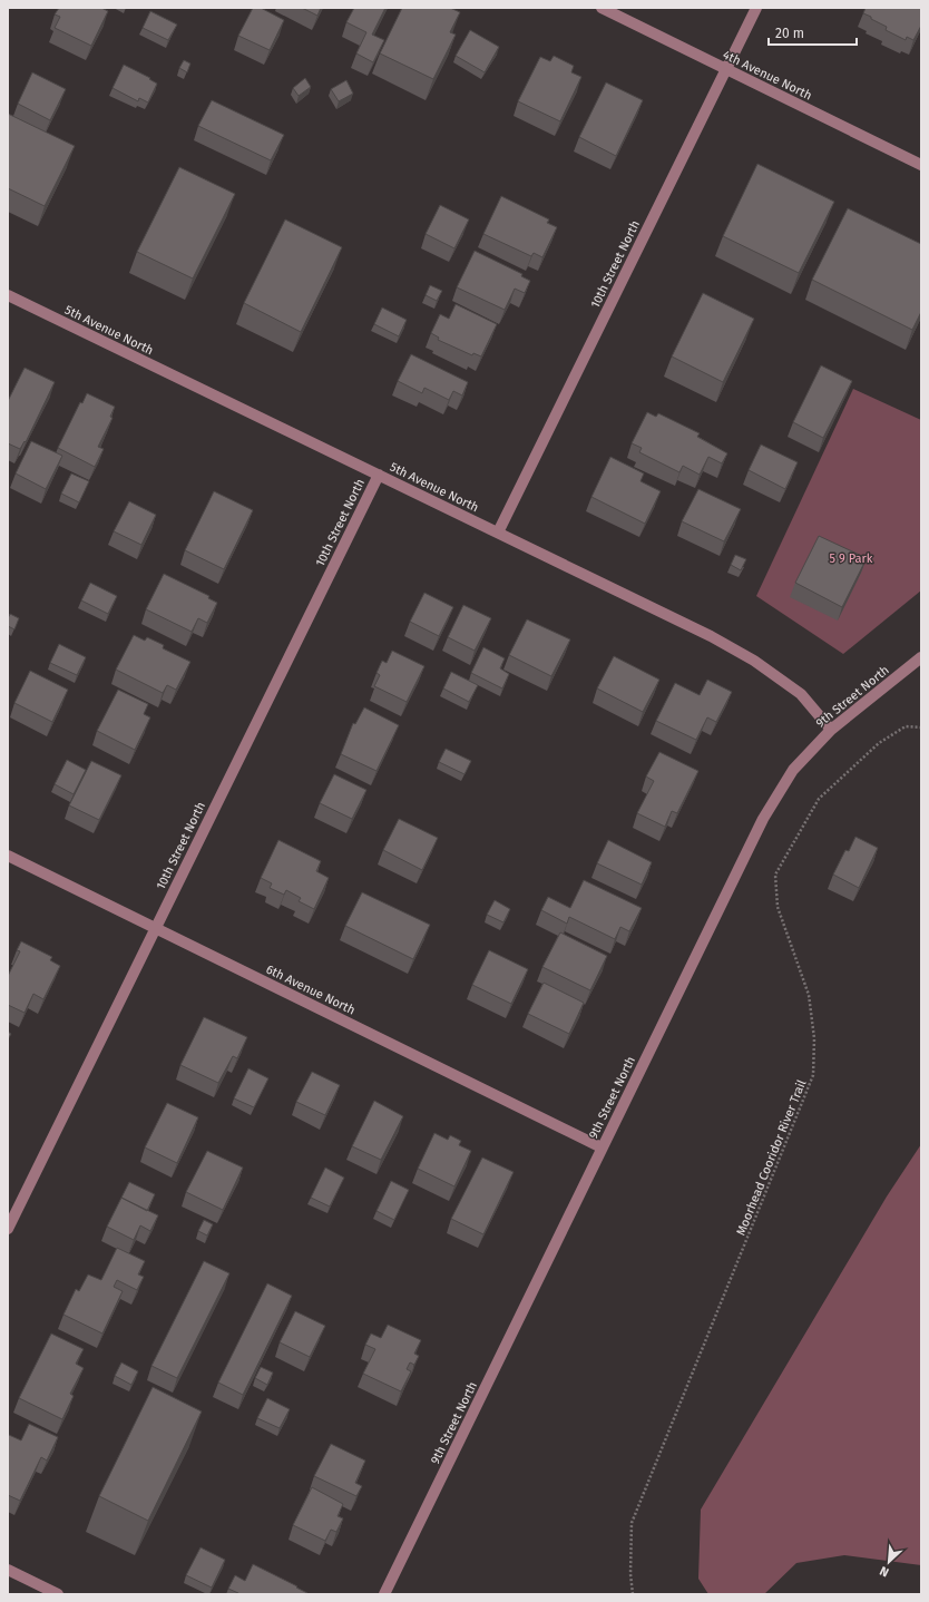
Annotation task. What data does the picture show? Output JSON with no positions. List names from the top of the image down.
{
  "streets": {
    "street": [
      "4th Avenue North",
      "10th Street North",
      "5th Avenue North",
      "9th Street North",
      "6th Avenue North"
    ],
    "path": ["Moorhead Cooridor River Trail"]
  },
  "crossings": [
    ["4th Avenue North", "10th Street North"],
    ["10th Street North", "5th Avenue North"],
    ["10th Street North", "6th Avenue North"],
    ["5th Avenue North", "9th Street North"],
    ["9th Street North", "6th Avenue North"]
  ],
  "parks": ["5 9 Park"],
  "scale_bar": "20 m",
  "north": "bottom left"
}
